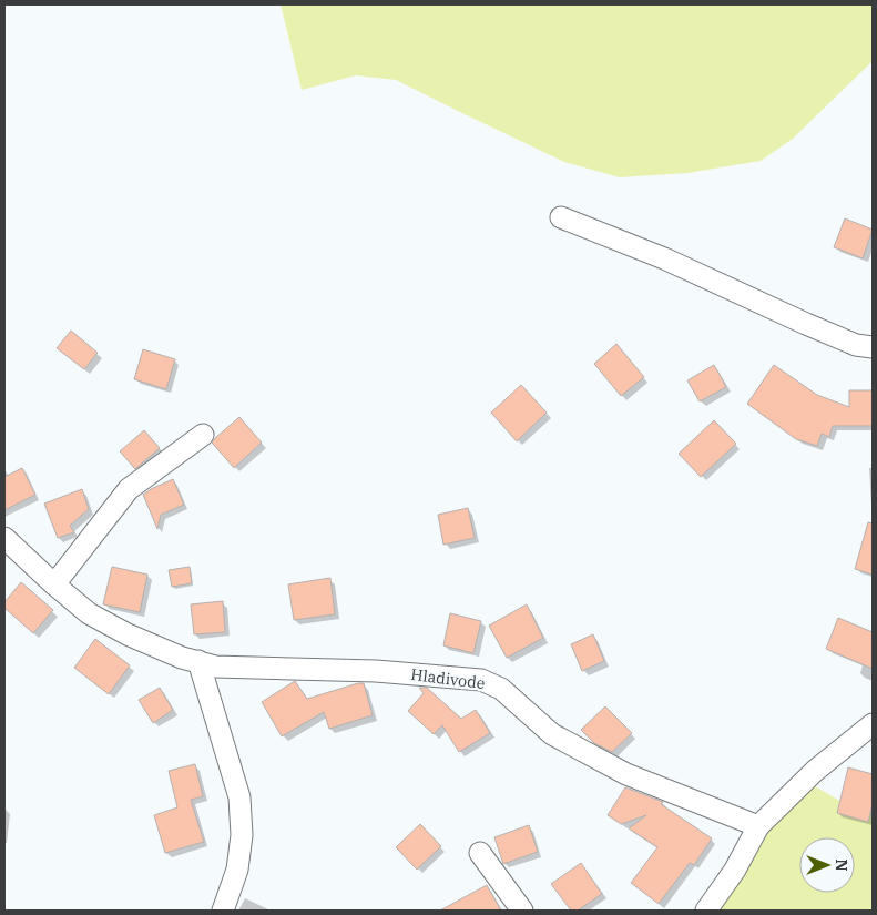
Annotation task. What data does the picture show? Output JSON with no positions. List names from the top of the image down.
{
  "streets": {
    "street": ["Hladivode"]
  },
  "north": "right"
}
